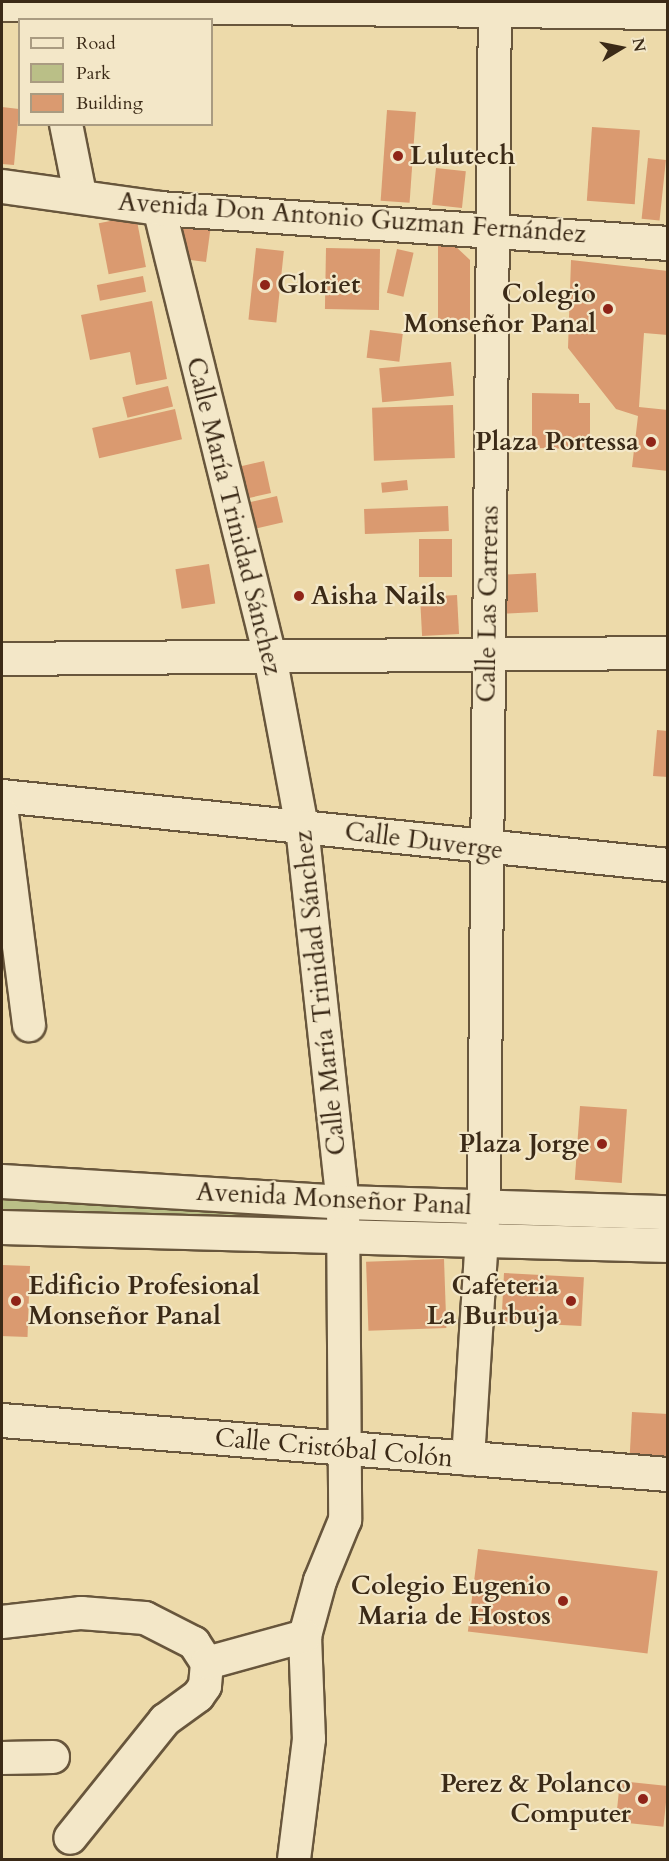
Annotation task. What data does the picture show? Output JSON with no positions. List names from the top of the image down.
{
  "streets": {
    "main road": ["Avenida Don Antonio Guzman Fernández", "Avenida Monseñor Panal", "Calle Cristóbal Colón"],
    "street": ["Calle María Trinidad Sánchez", "Calle Las Carreras", "Calle Duverge"]
  },
  "crossings": [
    ["Avenida Don Antonio Guzman Fernández", "Calle María Trinidad Sánchez"],
    ["Avenida Don Antonio Guzman Fernández", "Calle Las Carreras"],
    ["Calle María Trinidad Sánchez", "Calle Duverge"],
    ["Calle María Trinidad Sánchez", "Avenida Monseñor Panal"],
    ["Calle María Trinidad Sánchez", "Calle Cristóbal Colón"],
    ["Calle Las Carreras", "Calle Duverge"],
    ["Calle Las Carreras", "Avenida Monseñor Panal"],
    ["Calle Las Carreras", "Calle Cristóbal Colón"]
  ],
  "places": [
    "Lulutech",
    "Gloriet",
    "Colegio Monseñor Panal",
    "Plaza Portessa",
    "Aisha Nails",
    "Plaza Jorge",
    "Edificio Profesional Monseñor Panal",
    "Cafeteria La Burbuja",
    "Colegio Eugenio Maria de Hostos",
    "Perez & Polanco Computer"
  ],
  "legend": ["Road", "Park", "Building"],
  "north": "right"
}
